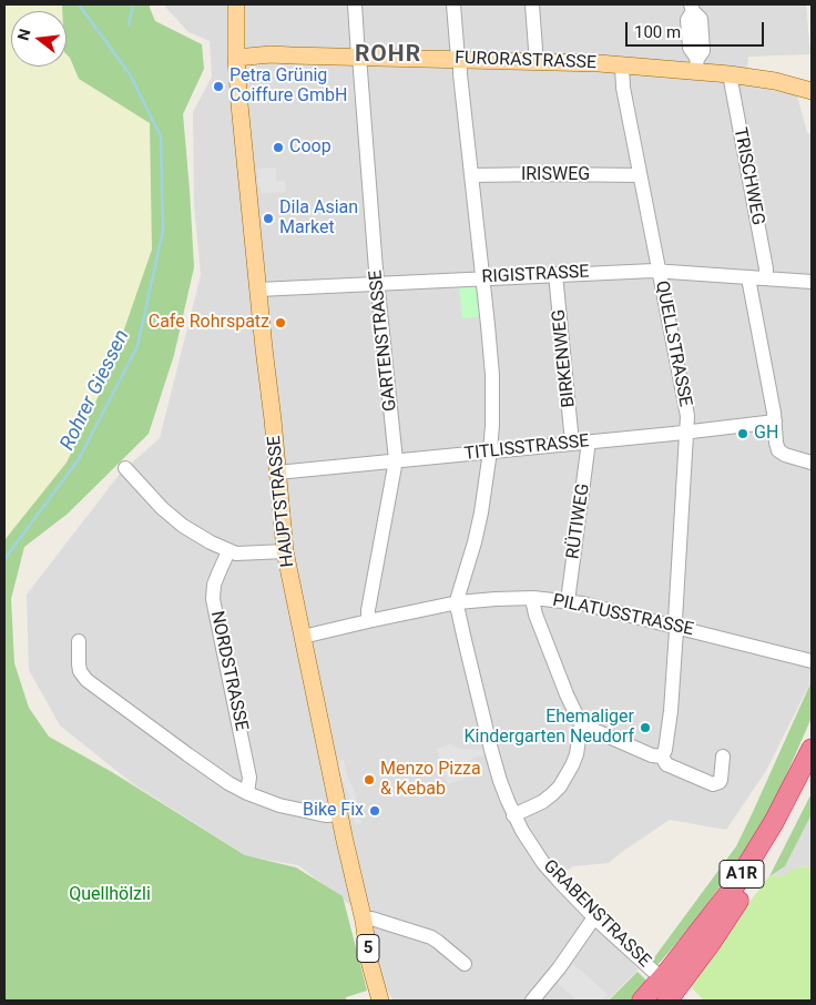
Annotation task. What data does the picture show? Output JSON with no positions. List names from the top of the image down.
{
  "streets": {
    "highway": ["A1R"],
    "main road": ["FURORASTRASSE", "HAUPTSTRASSE", "5"],
    "street": [
      "IRISWEG",
      "TRISCHWEG",
      "RIGISTRASSE",
      "GARTENSTRASSE",
      "QUELLSTRASSE",
      "BIRKENWEG",
      "TITLISSTRASSE",
      "RÜTIWEG",
      "PILATUSSTRASSE",
      "NORDSTRASSE",
      "GRABENSTRASSE"
    ]
  },
  "crossings": [
    ["FURORASTRASSE", "TRISCHWEG"],
    ["FURORASTRASSE", "GARTENSTRASSE"],
    ["FURORASTRASSE", "QUELLSTRASSE"],
    ["FURORASTRASSE", "HAUPTSTRASSE"],
    ["IRISWEG", "QUELLSTRASSE"],
    ["TRISCHWEG", "RIGISTRASSE"],
    ["RIGISTRASSE", "GARTENSTRASSE"],
    ["RIGISTRASSE", "QUELLSTRASSE"],
    ["RIGISTRASSE", "BIRKENWEG"],
    ["RIGISTRASSE", "HAUPTSTRASSE"],
    ["GARTENSTRASSE", "TITLISSTRASSE"],
    ["GARTENSTRASSE", "PILATUSSTRASSE"],
    ["QUELLSTRASSE", "TITLISSTRASSE"],
    ["QUELLSTRASSE", "PILATUSSTRASSE"],
    ["BIRKENWEG", "TITLISSTRASSE"],
    ["TITLISSTRASSE", "HAUPTSTRASSE"],
    ["TITLISSTRASSE", "RÜTIWEG"],
    ["HAUPTSTRASSE", "PILATUSSTRASSE"],
    ["RÜTIWEG", "PILATUSSTRASSE"],
    ["PILATUSSTRASSE", "GRABENSTRASSE"],
    ["A1R", "GRABENSTRASSE"]
  ],
  "districts": ["ROHR"],
  "water": ["Rohrer Giessen"],
  "parks": ["Quellhölzli"],
  "places": [
    "Petra Grünig Coiffure GmbH",
    "Coop",
    "Dila Asian Market",
    "Cafe Rohrspatz",
    "GH",
    "Ehemaliger Kindergarten Neudorf",
    "Menzo Pizza & Kebab",
    "Bike Fix"
  ],
  "scale_bar": "100 m",
  "north": "left"
}
